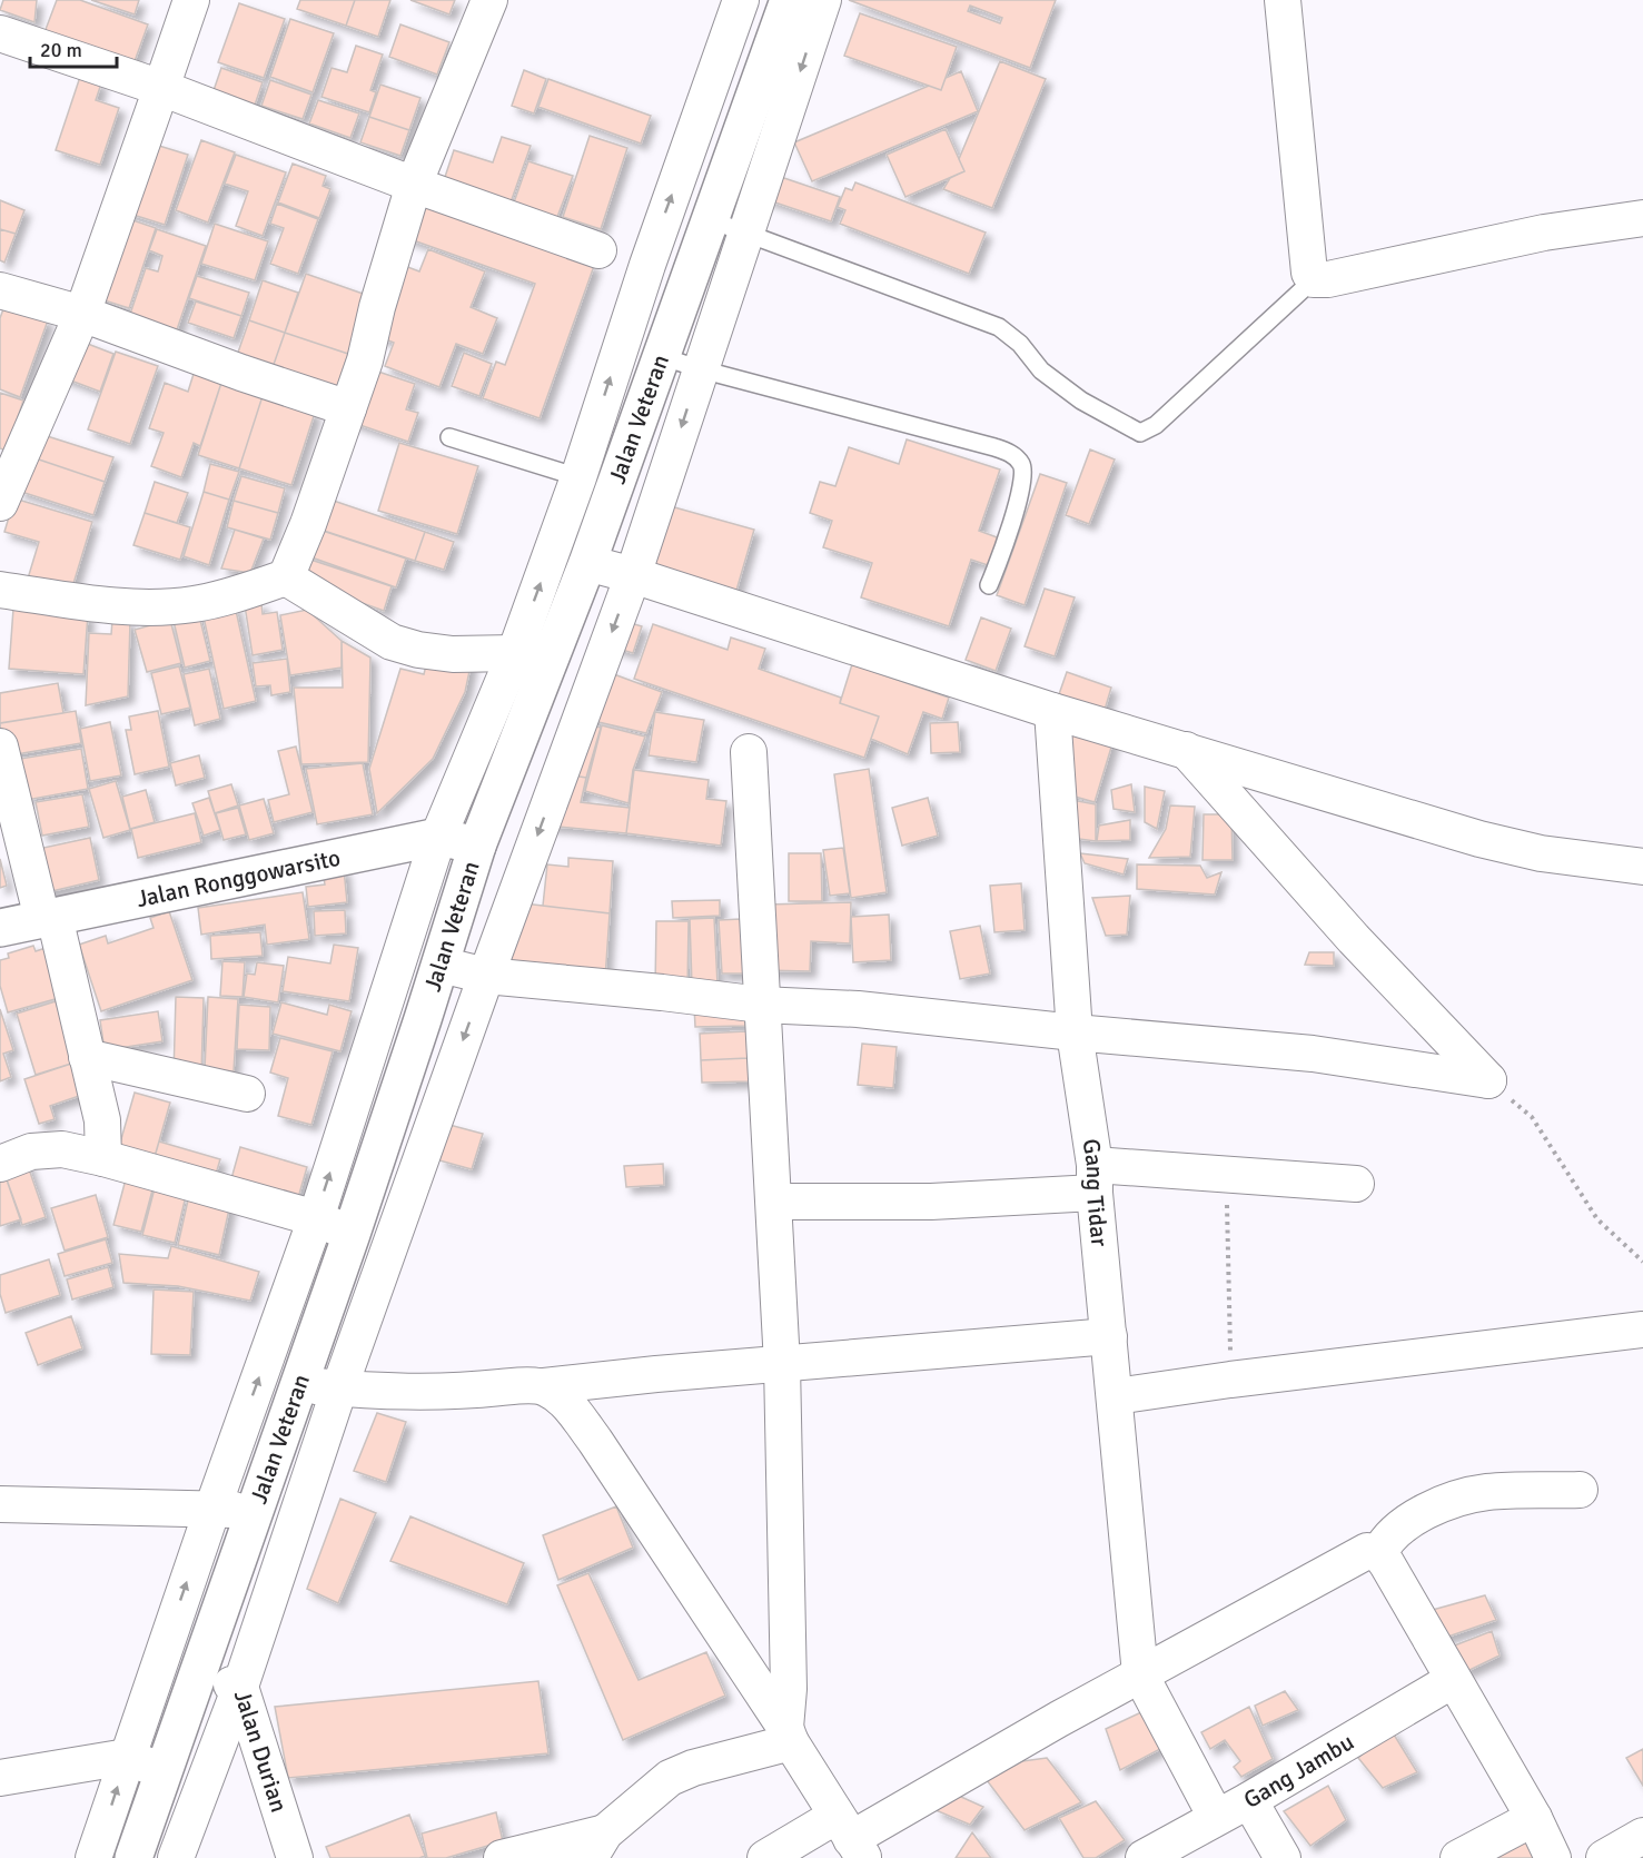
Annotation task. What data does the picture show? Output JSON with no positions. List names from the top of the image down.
{
  "streets": {
    "main road": ["Jalan Veteran", "Jalan Ronggowarsito"],
    "street": ["Gang Tidar", "Jalan Durian", "Gang Jambu"]
  },
  "crossings": [
    ["Jalan Veteran", "Jalan Ronggowarsito"],
    ["Jalan Veteran", "Jalan Durian"]
  ],
  "scale_bar": "20 m"
}
